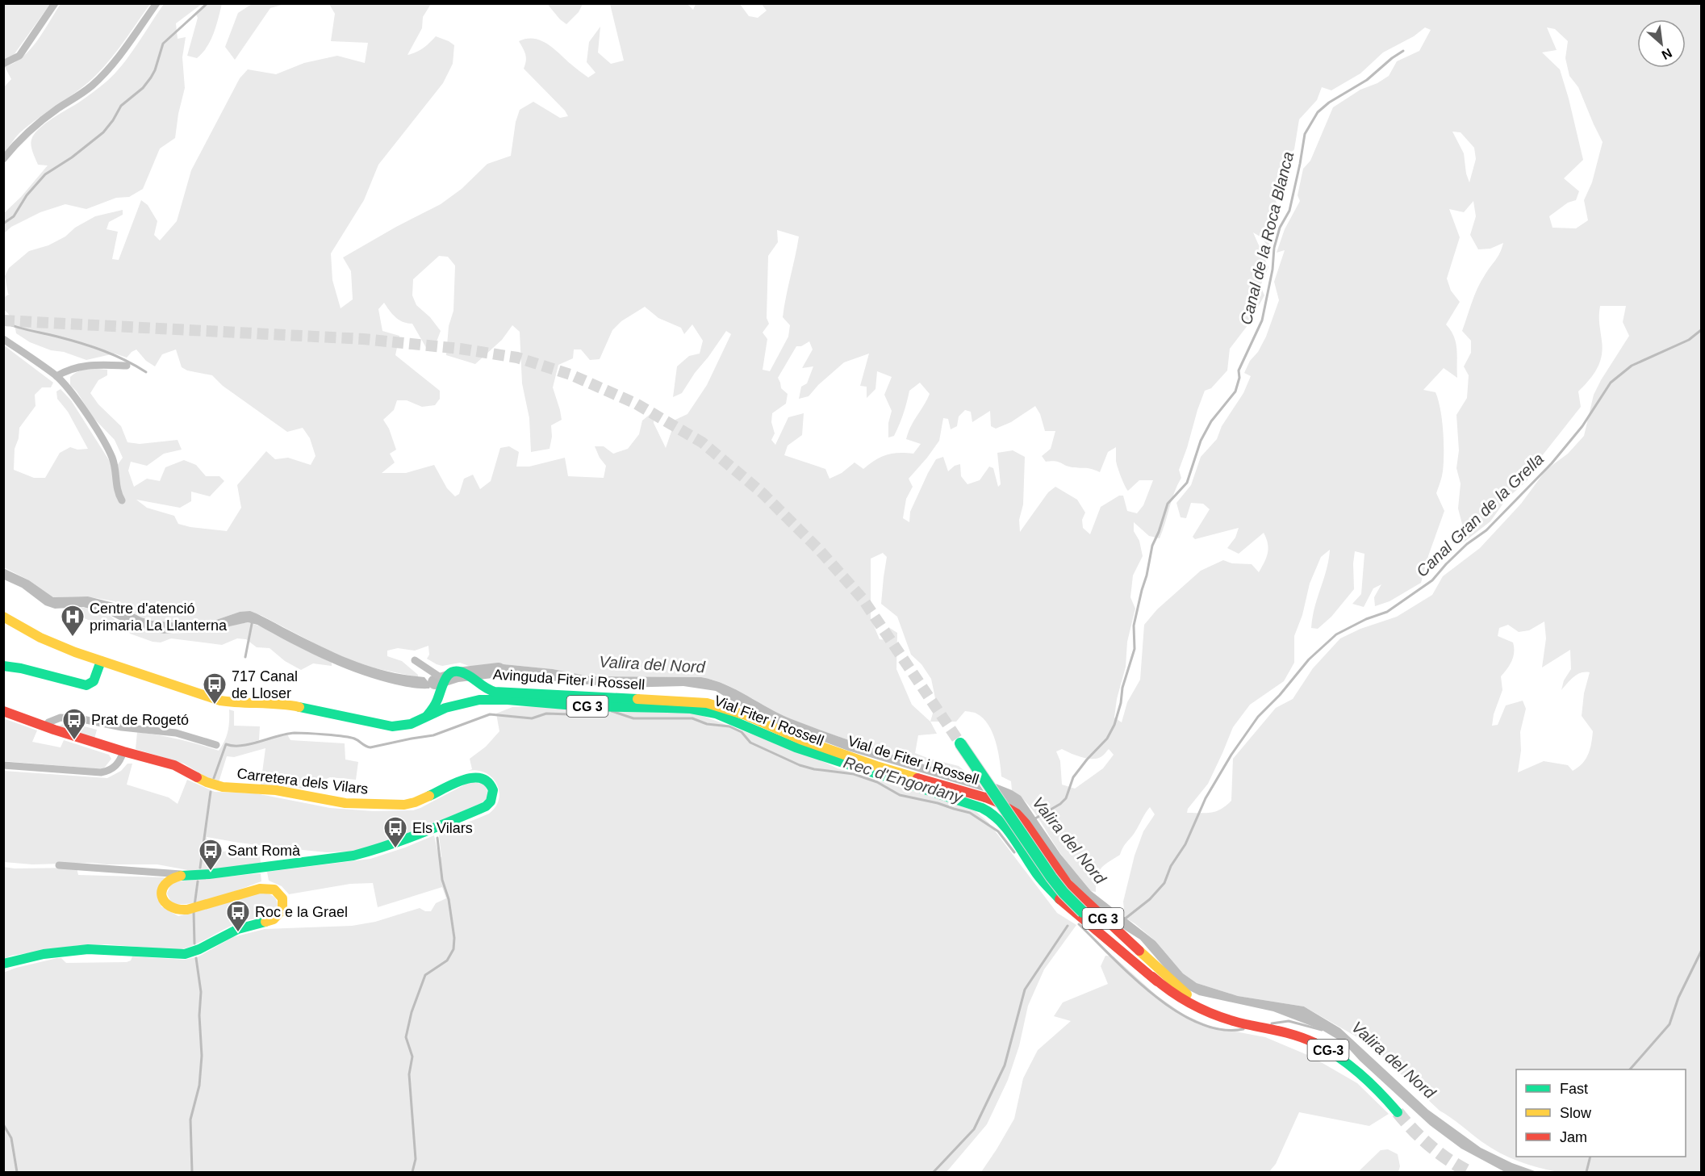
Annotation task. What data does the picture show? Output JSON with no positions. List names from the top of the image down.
{
  "streets": {
    "main road": [
      "Avinguda Fiter i Rossell",
      "CG 3",
      "Vial Fiter i Rossell",
      "Vial de Fiter i Rossell",
      "Carretera dels Vilars",
      "CG-3"
    ]
  },
  "crossings": [
    ["Avinguda Fiter i Rossell", "Vial Fiter i Rossell"],
    ["Avinguda Fiter i Rossell", "Vial de Fiter i Rossell"],
    ["Vial Fiter i Rossell", "Vial de Fiter i Rossell"],
    ["Vial Fiter i Rossell", "CG-3"],
    ["Vial de Fiter i Rossell", "CG-3"]
  ],
  "water": [
    "Canal de la Roca Blanca",
    "Canal Gran de la Grella",
    "Valira del Nord",
    "Rec d'Engordany"
  ],
  "places": {
    "hospital": ["Centre d'atenció primaria La Llanterna"],
    "bus stop": [
      "717 Canal de Lloser",
      "Prat de Rogetó",
      "Els Vilars",
      "Sant Romà",
      "Roc e la Grael"
    ]
  },
  "legend": ["Fast", "Slow", "Jam"],
  "north": "bottom right"
}
